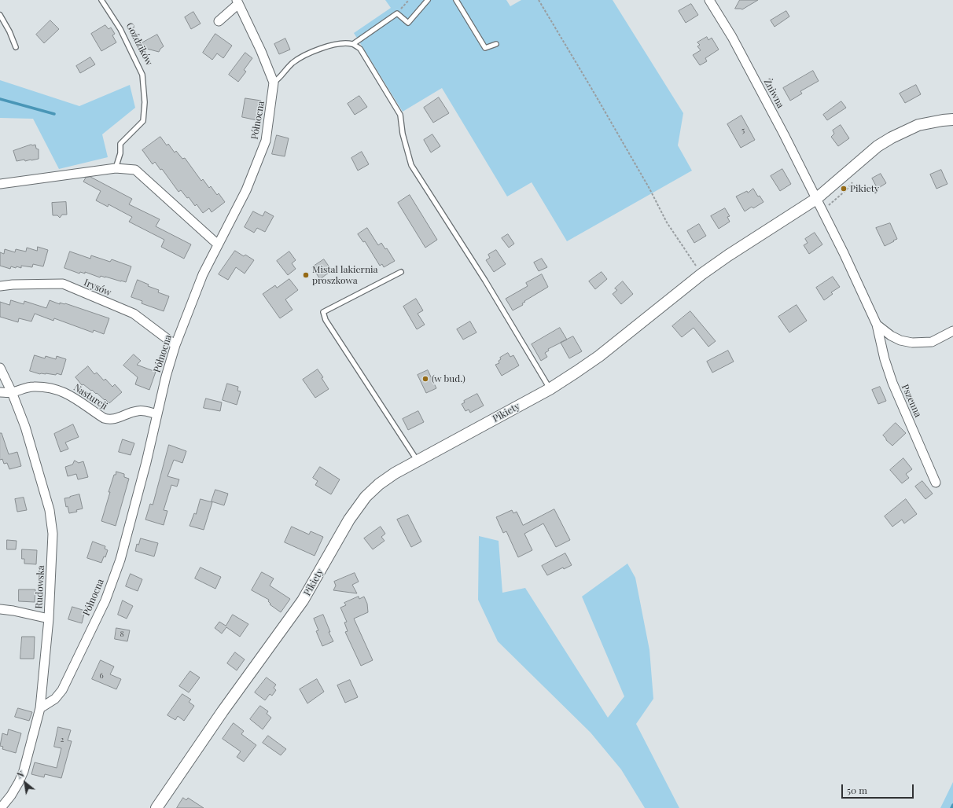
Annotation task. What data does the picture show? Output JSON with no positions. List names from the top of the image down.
{
  "streets": {
    "street": [
      "Żniwna",
      "Północna",
      "Irysów",
      "Nasturcji",
      "Pszenna",
      "Pikiety",
      "Rudowska"
    ],
    "lane": ["Goździków"]
  },
  "crossings": [
    ["Żniwna", "Pszenna"],
    ["Żniwna", "Pikiety"],
    ["Północna", "Irysów"],
    ["Północna", "Nasturcji"],
    ["Północna", "Rudowska"],
    ["Nasturcji", "Rudowska"],
    ["Pszenna", "Pikiety"]
  ],
  "places": ["Pikiety", "Mistal lakiernia proszkowa", "(w bud.)"],
  "house_numbers": [
    "5",
    "8",
    "6",
    "2"
  ],
  "scale_bar": "50 m",
  "north": "top left"
}
